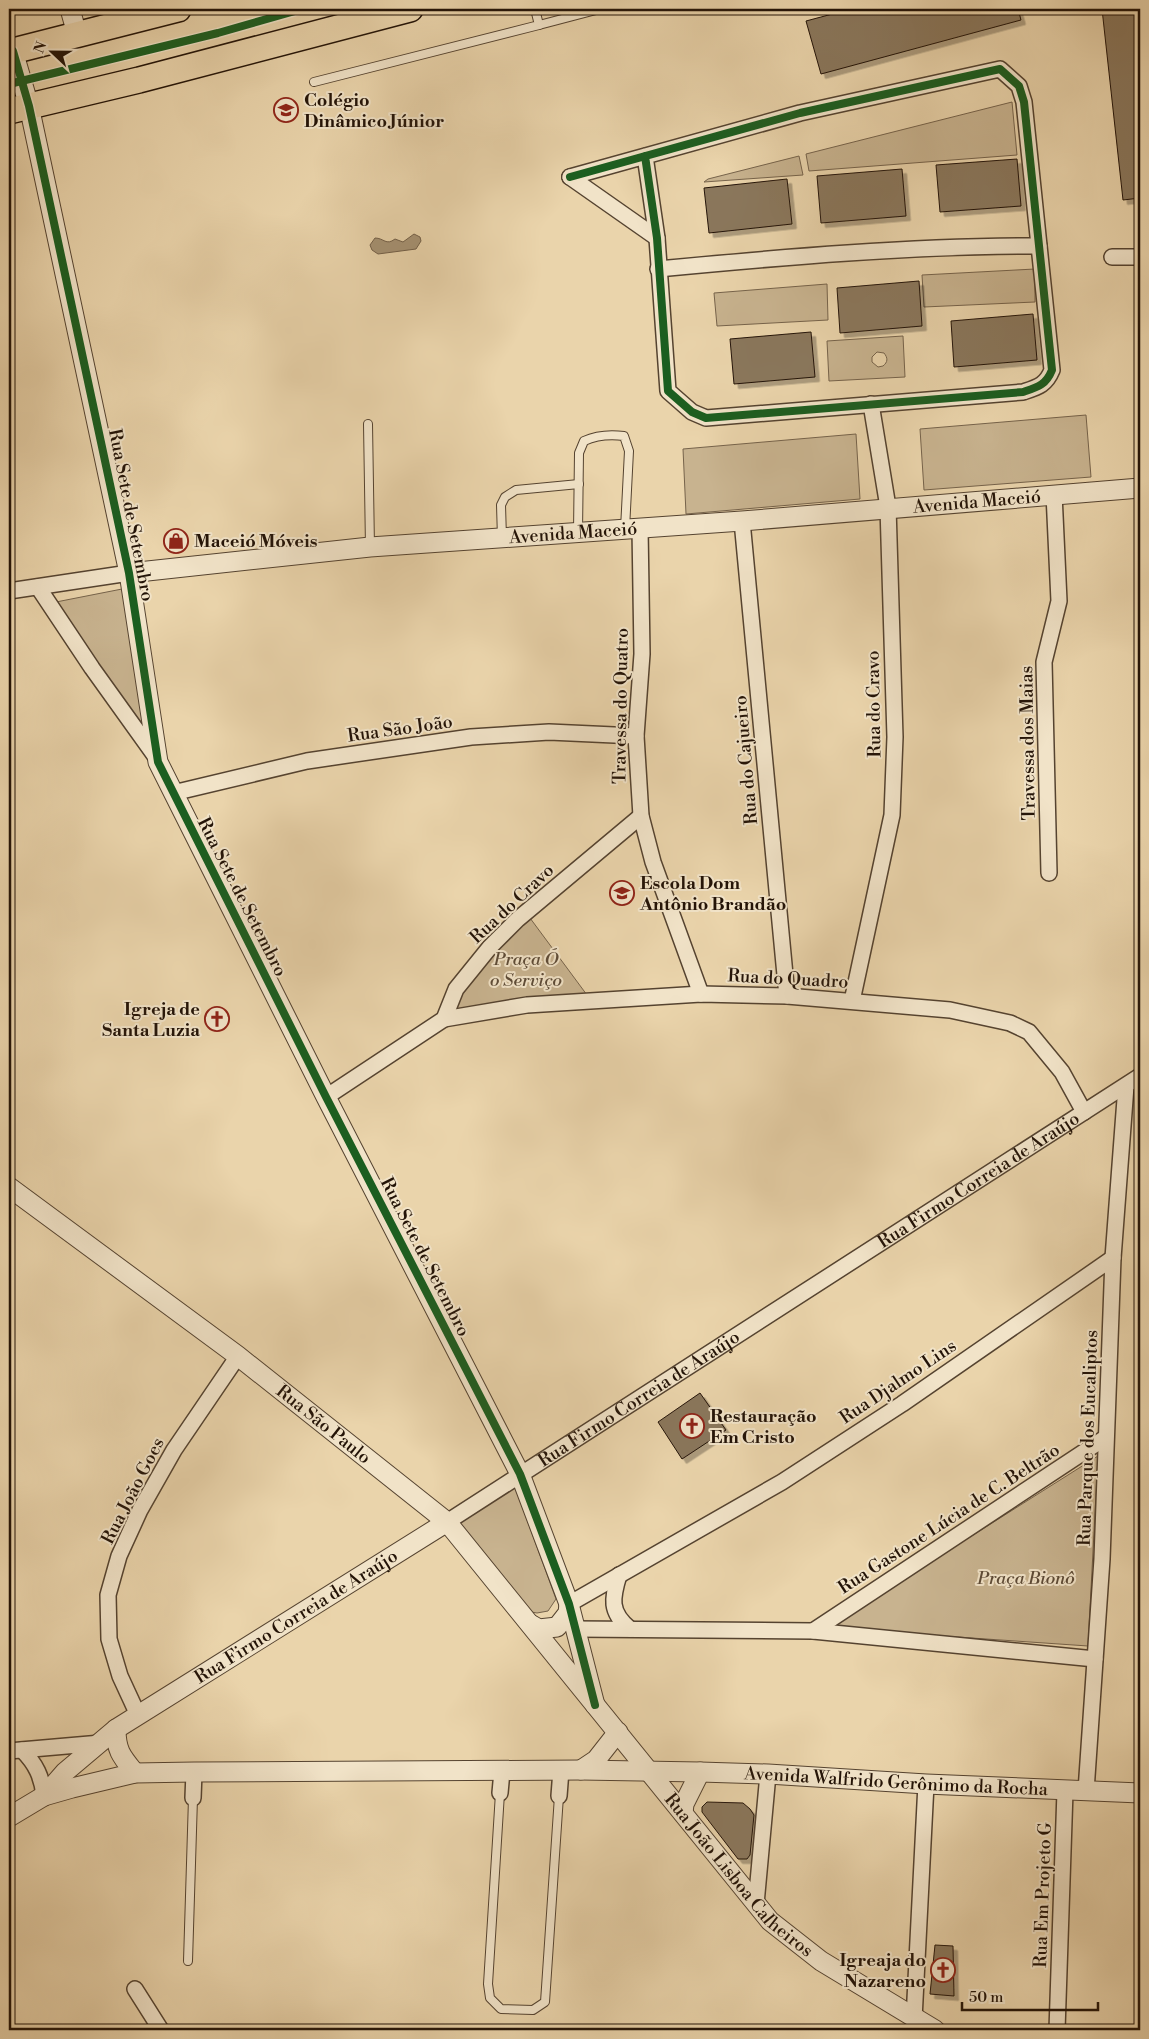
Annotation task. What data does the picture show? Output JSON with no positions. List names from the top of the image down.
{
  "streets": {
    "street": [
      "Avenida Maceió",
      "Rua Sete de Setembro",
      "Rua do Cravo",
      "Travessa do Quatro",
      "Rua São João",
      "Travessa dos Maias",
      "Rua do Cajueiro",
      "Rua do Quadro",
      "Rua Firmo Correia de Araújo",
      "Rua Djalmo Lins",
      "Rua São Paulo",
      "Rua Parque dos Eucaliptos",
      "Rua João Goes",
      "Rua Gastone Lúcia de C. Beltrão",
      "Avenida Walfrido Gerônimo da Rocha",
      "Rua João Lisboa Calheiros",
      "Rua Em Projeto G"
    ]
  },
  "crossings": [
    ["Avenida Maceió", "Rua Sete de Setembro"],
    ["Avenida Maceió", "Rua do Cravo"],
    ["Avenida Maceió", "Travessa do Quatro"],
    ["Avenida Maceió", "Travessa dos Maias"],
    ["Avenida Maceió", "Rua do Cajueiro"],
    ["Rua Sete de Setembro", "Rua São João"],
    ["Rua Sete de Setembro", "Rua Firmo Correia de Araújo"],
    ["Rua Sete de Setembro", "Rua Djalmo Lins"],
    ["Rua Sete de Setembro", "Rua São Paulo"],
    ["Rua Sete de Setembro", "Rua João Lisboa Calheiros"],
    ["Rua do Cravo", "Travessa do Quatro"],
    ["Rua do Cravo", "Rua do Quadro"],
    ["Travessa do Quatro", "Rua São João"],
    ["Travessa do Quatro", "Rua do Quadro"],
    ["Rua do Cajueiro", "Rua do Quadro"],
    ["Rua do Quadro", "Rua Firmo Correia de Araújo"],
    ["Rua Firmo Correia de Araújo", "Rua São Paulo"],
    ["Rua Firmo Correia de Araújo", "Rua Parque dos Eucaliptos"],
    ["Rua Firmo Correia de Araújo", "Rua João Goes"],
    ["Rua Firmo Correia de Araújo", "Avenida Walfrido Gerônimo da Rocha"],
    ["Rua Firmo Correia de Araújo", "Rua João Lisboa Calheiros"],
    ["Rua Djalmo Lins", "Rua Parque dos Eucaliptos"],
    ["Rua São Paulo", "Rua João Goes"],
    ["Rua São Paulo", "Rua João Lisboa Calheiros"],
    ["Rua Parque dos Eucaliptos", "Rua Gastone Lúcia de C. Beltrão"],
    ["Rua Parque dos Eucaliptos", "Avenida Walfrido Gerônimo da Rocha"],
    ["Avenida Walfrido Gerônimo da Rocha", "Rua João Lisboa Calheiros"],
    ["Avenida Walfrido Gerônimo da Rocha", "Rua Em Projeto G"]
  ],
  "parks": ["Praça Ó o Serviço", "Praça Bionô"],
  "places": {
    "school or university": ["Colégio Dinâmico Júnior", "Escola Dom Antônio Brandão"],
    "shop": ["Maceió Móveis"],
    "church": ["Igreja de Santa Luzia", "Restauração Em Cristo", "Igreaja do Nazareno"]
  },
  "scale_bar": "50 m",
  "north": "left"
}
